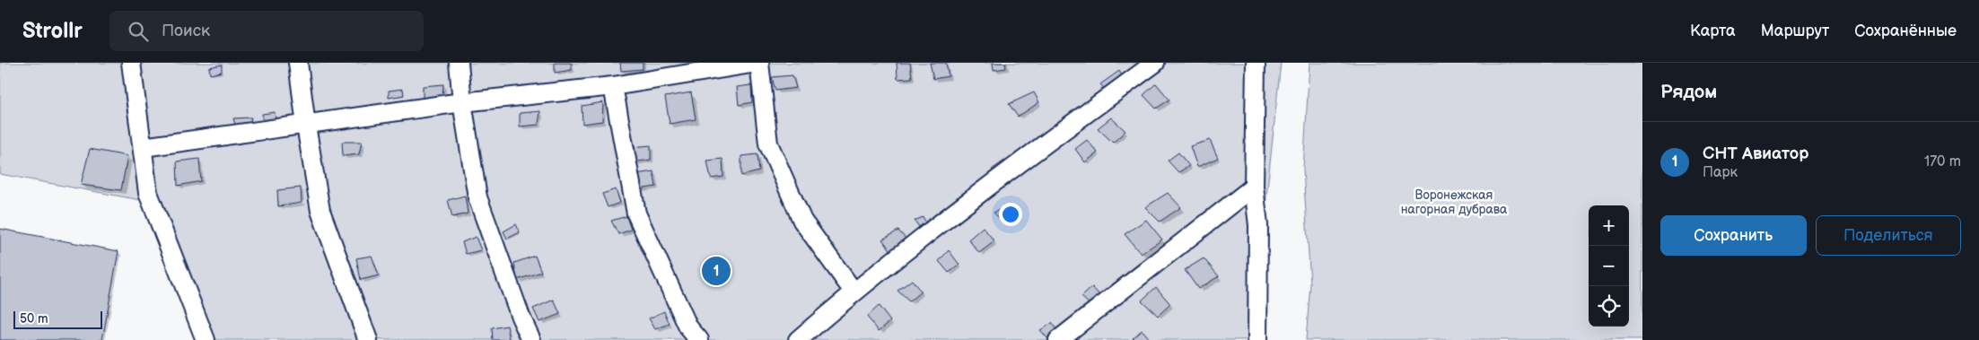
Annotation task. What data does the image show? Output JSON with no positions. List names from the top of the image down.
{
  "parks": ["Воронежская нагорная дубрава"],
  "scale_bar": "50 m",
  "page": {
    "header": "Strollr",
    "search": "Поиск",
    "nav": ["Карта", "Маршрут", "Сохранённые"],
    "heading": "Рядом",
    "list": [
      {
        "mark": "1",
        "name": "СНТ Авиатор",
        "note": "Парк",
        "value": "170 m"
      }
    ],
    "buttons": ["Сохранить", "Поделиться"],
    "map_buttons": ["+", "−"],
    "pins": "1",
    "scale": "50 m"
  }
}
